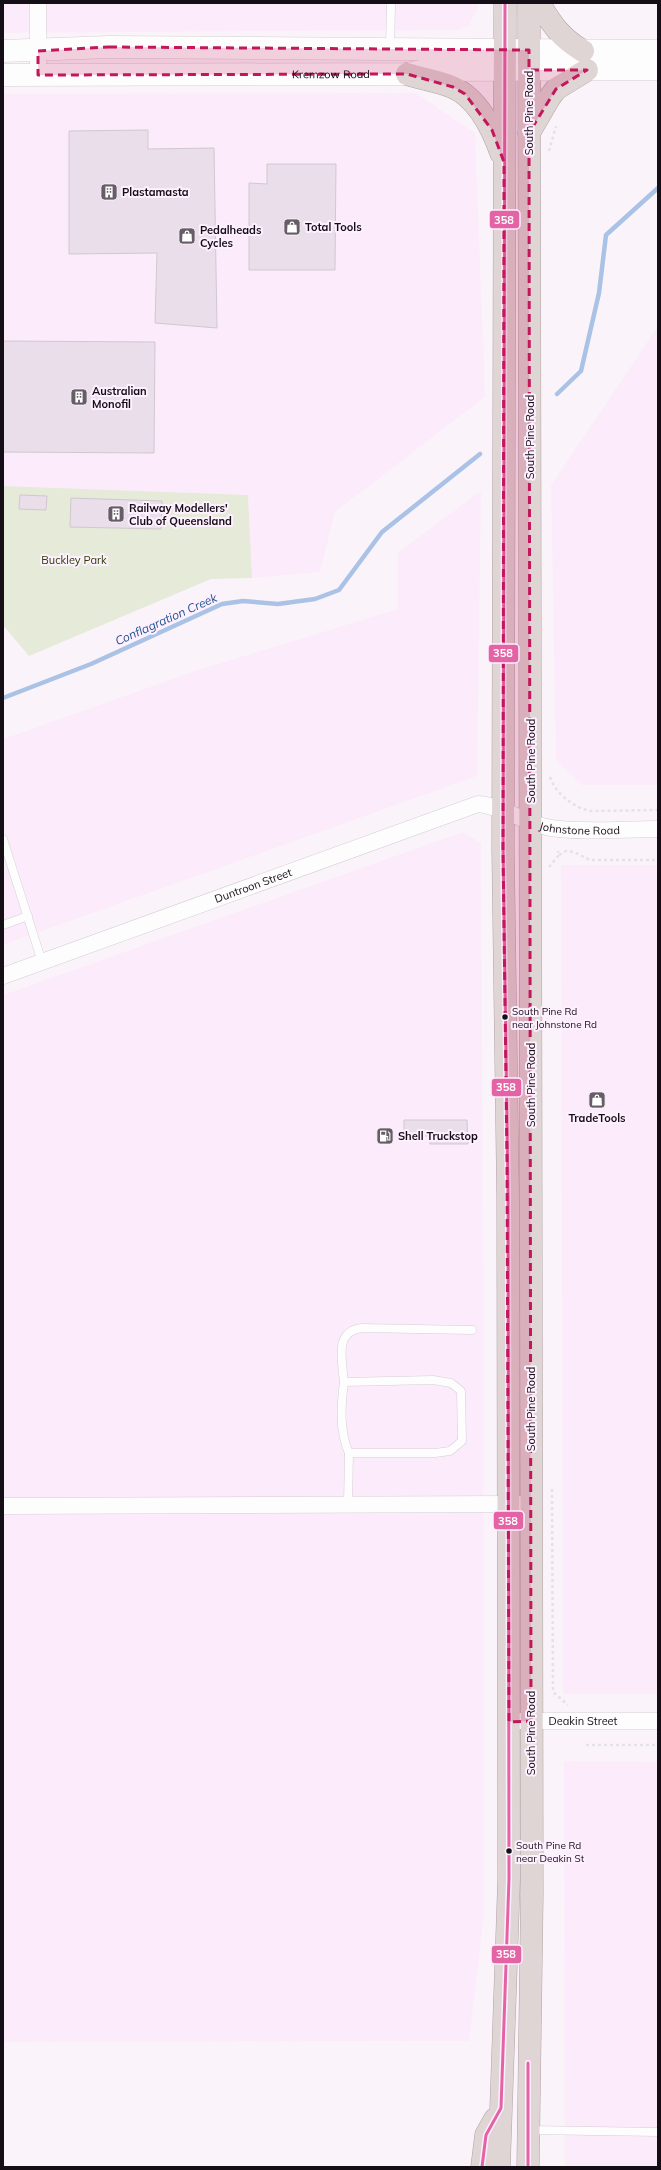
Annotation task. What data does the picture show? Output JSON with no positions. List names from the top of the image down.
{
  "streets": {
    "highway": ["South Pine Road"],
    "street": [
      "Kremzow Road",
      "Johnstone Road",
      "Duntroon Street",
      "Deakin Street"
    ]
  },
  "crossings": [
    ["Kremzow Road", "South Pine Road"],
    ["South Pine Road", "Johnstone Road"],
    ["South Pine Road", "Duntroon Street"],
    ["South Pine Road", "Deakin Street"],
    ["Johnstone Road", "Duntroon Street"]
  ],
  "water": ["Conflagration Creek"],
  "parks": ["Buckley Park"],
  "places": {
    "building": ["Plastamasta", "Australian Monofil", "Railway Modellers' Club of Queensland"],
    "shop": ["Total Tools", "Pedalheads Cycles", "TradeTools"],
    "other": ["South Pine Rd near Johnstone Rd", "South Pine Rd near Deakin St"],
    "fuel station": ["Shell Truckstop"]
  },
  "lines": ["transit line 358"]
}
